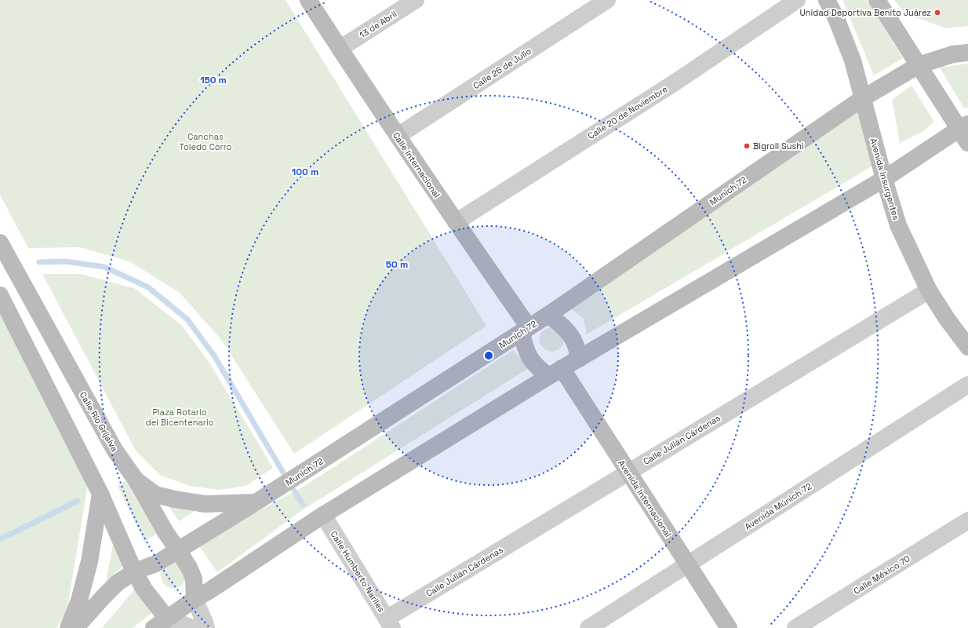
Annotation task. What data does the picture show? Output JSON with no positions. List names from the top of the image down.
{
  "streets": {
    "main road": [
      "Calle Internacional",
      "Avenida Insurgentes",
      "Munich 72",
      "Calle Río Grijalva",
      "Avenida Internacional"
    ],
    "street": [
      "13 de Abril",
      "Calle 26 de Julio",
      "Calle 20 de Noviembre",
      "Calle Julián Cárdenas",
      "Avenida Múnich 72",
      "Calle Humberto Nariles",
      "Calle México 70"
    ]
  },
  "crossings": [
    ["13 de Abril", "Calle Internacional"],
    ["Calle 26 de Julio", "Calle Internacional"],
    ["Calle 20 de Noviembre", "Calle Internacional"],
    ["Calle Internacional", "Munich 72"],
    ["Calle Internacional", "Avenida Internacional"],
    ["Avenida Insurgentes", "Munich 72"],
    ["Avenida Insurgentes", "Calle Julián Cárdenas"],
    ["Munich 72", "Calle Río Grijalva"],
    ["Munich 72", "Avenida Internacional"],
    ["Calle Julián Cárdenas", "Avenida Internacional"],
    ["Calle Julián Cárdenas", "Calle Humberto Nariles"],
    ["Avenida Internacional", "Avenida Múnich 72"]
  ],
  "parks": ["Canchas Toledo Corro", "Plaza Rotario del Bicentenario"],
  "places": ["Unidad Deportiva Benito Juárez", "Bigroll Sushi"],
  "rings": ["150 m", "100 m", "50 m"]
}
